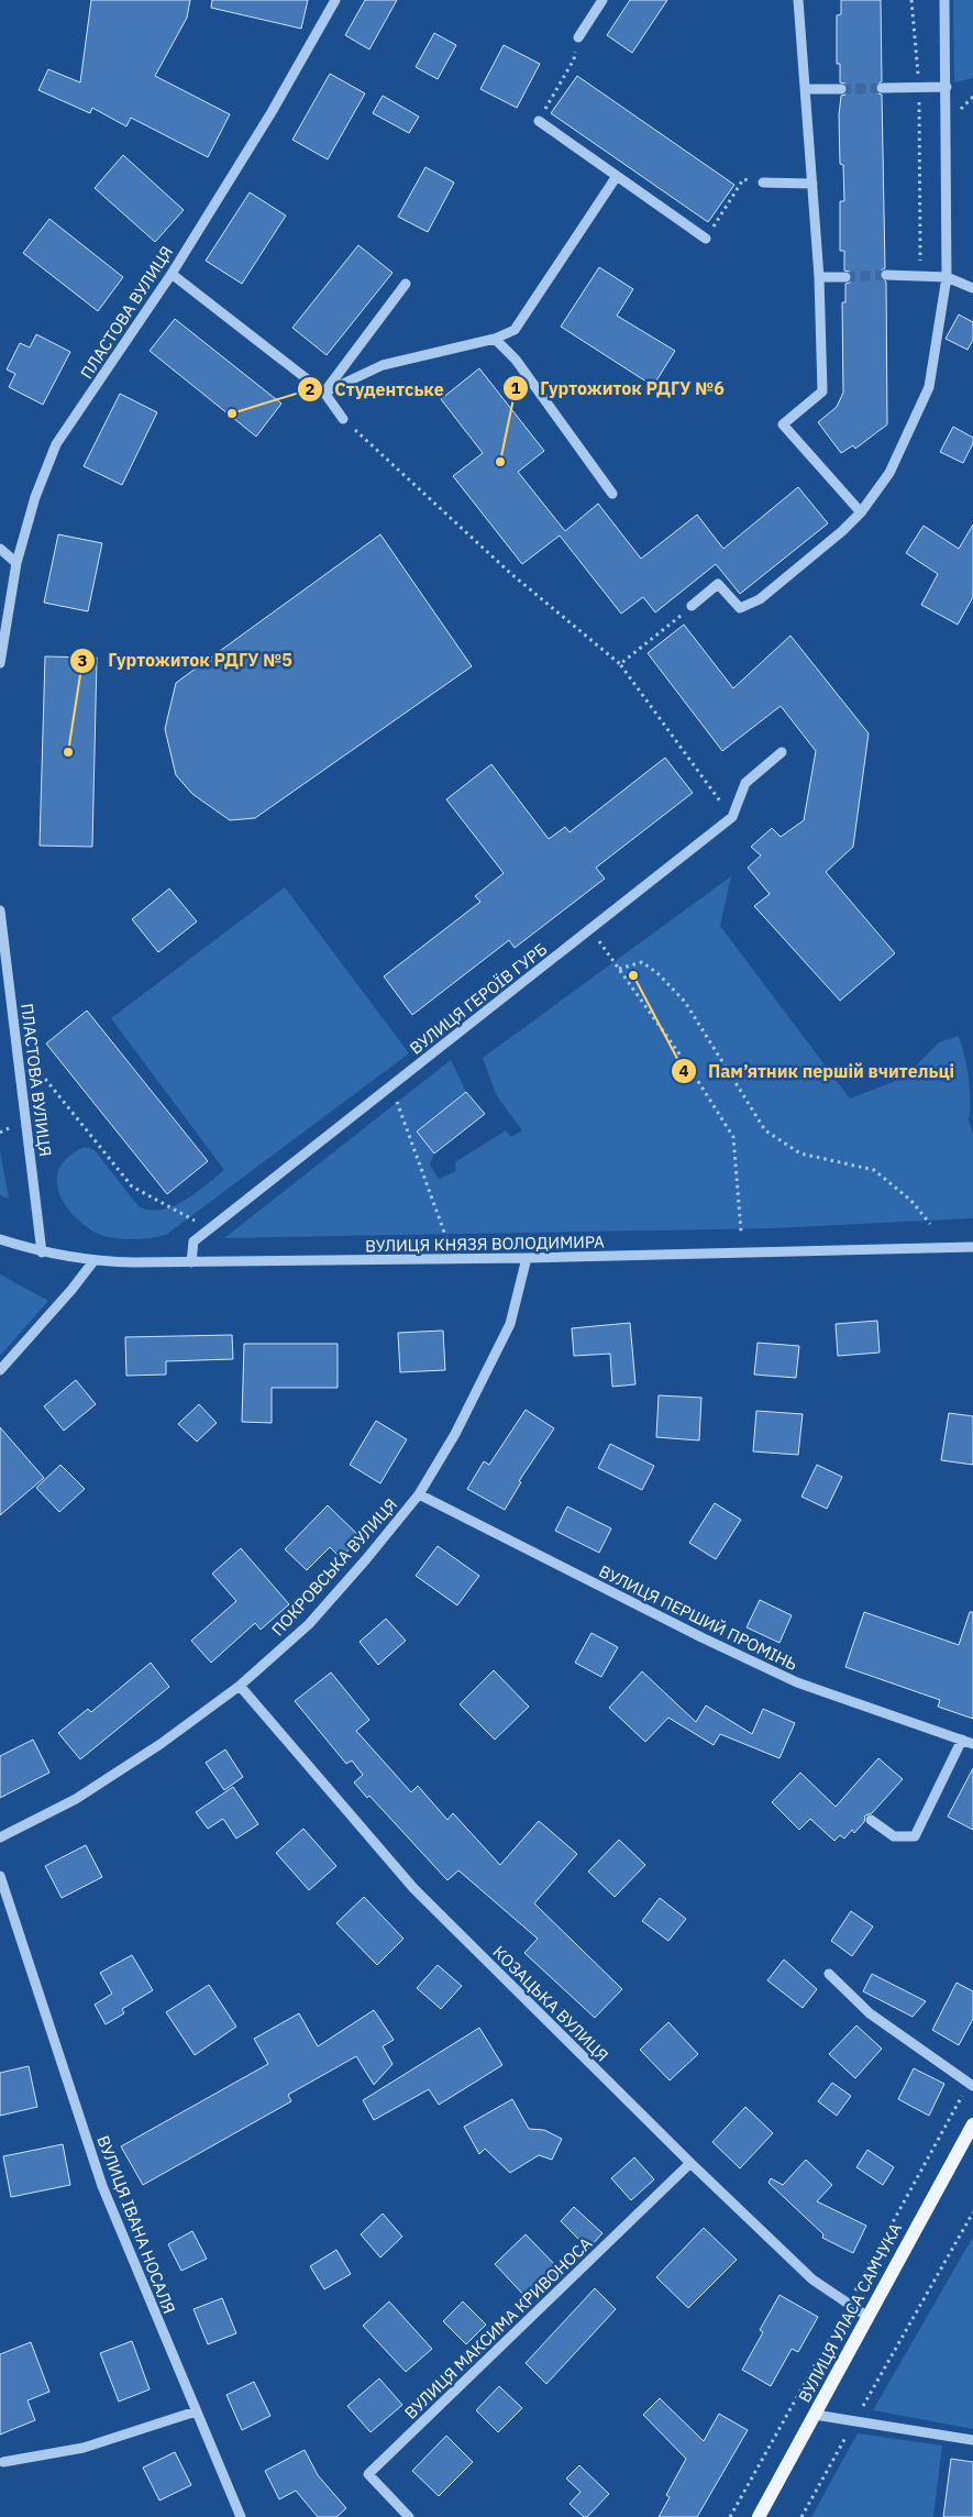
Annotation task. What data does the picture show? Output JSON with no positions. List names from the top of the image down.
{
  "streets": {
    "main road": ["ВУЛИЦЯ УЛАСА САМЧУКА"],
    "street": [
      "ПЛАСТОВА ВУЛИЦЯ",
      "ВУЛИЦЯ ГЕРОЇВ ГУРБ",
      "ВУЛИЦЯ КНЯЗЯ ВОЛОДИМИРА",
      "ПОКРОВСЬКА ВУЛИЦЯ",
      "ВУЛИЦЯ ПЕРШИЙ ПРОМІНЬ",
      "КОЗАЦЬКА ВУЛИЦЯ",
      "ВУЛИЦЯ ІВАНА НОСАЛЯ",
      "ВУЛИЦЯ МАКСИМА КРИВОНОСА"
    ]
  },
  "crossings": [
    ["ПЛАСТОВА ВУЛИЦЯ", "ВУЛИЦЯ КНЯЗЯ ВОЛОДИМИРА"],
    ["ВУЛИЦЯ ГЕРОЇВ ГУРБ", "ВУЛИЦЯ КНЯЗЯ ВОЛОДИМИРА"],
    ["ВУЛИЦЯ КНЯЗЯ ВОЛОДИМИРА", "ПОКРОВСЬКА ВУЛИЦЯ"],
    ["ПОКРОВСЬКА ВУЛИЦЯ", "ВУЛИЦЯ ПЕРШИЙ ПРОМІНЬ"],
    ["ПОКРОВСЬКА ВУЛИЦЯ", "КОЗАЦЬКА ВУЛИЦЯ"],
    ["КОЗАЦЬКА ВУЛИЦЯ", "ВУЛИЦЯ УЛАСА САМЧУКА"],
    ["КОЗАЦЬКА ВУЛИЦЯ", "ВУЛИЦЯ МАКСИМА КРИВОНОСА"]
  ],
  "places": [
    "Студентське",
    "Гуртожиток РДГУ №6",
    "Гуртожиток РДГУ №5",
    "Пам’ятник першій вчительці"
  ]
}
